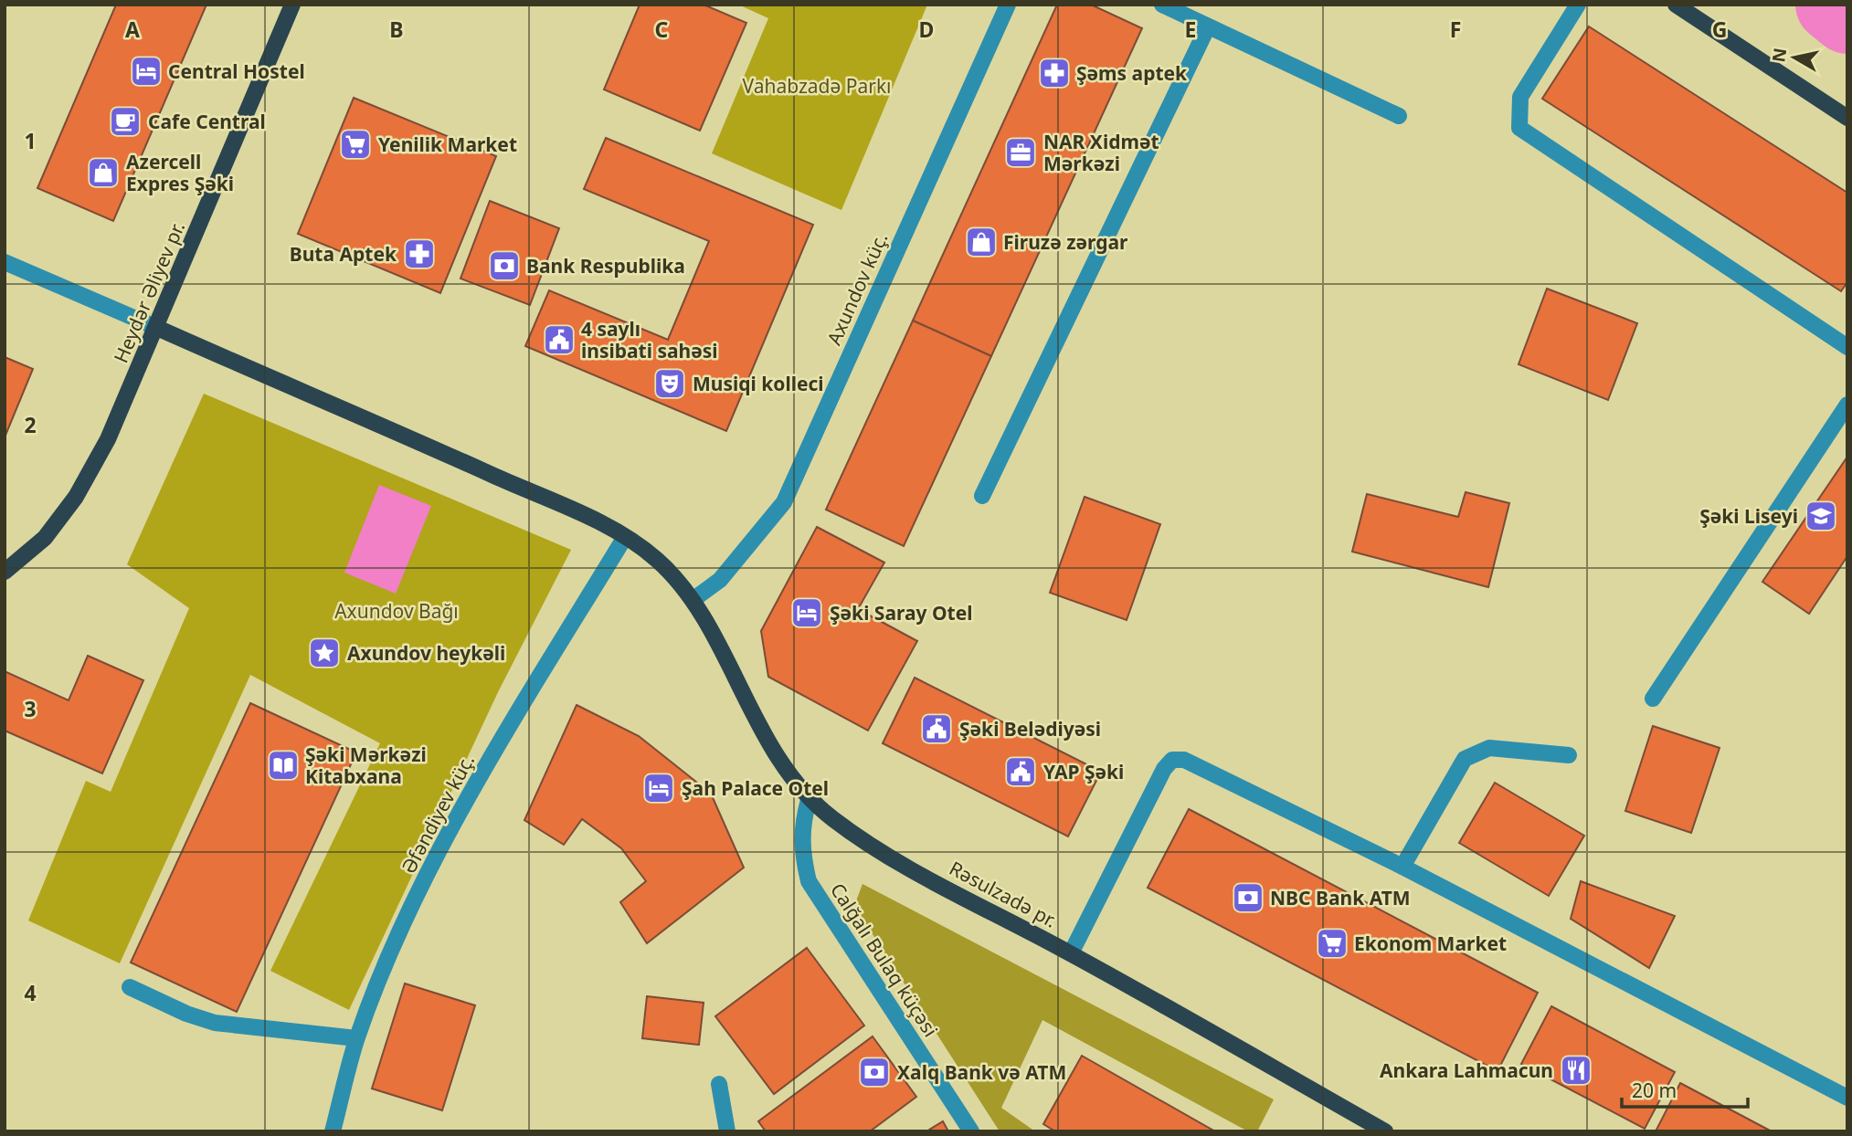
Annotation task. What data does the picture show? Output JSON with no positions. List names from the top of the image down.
{
  "streets": {
    "main road": ["Heydər Əliyev pr.", "Rəsulzadə pr."],
    "street": ["Axundov küç.", "Əfəndiyev küç.", "Calğalı Bulaq küçəsi"]
  },
  "crossings": [
    ["Axundov küç.", "Rəsulzadə pr."],
    ["Heydər Əliyev pr.", "Rəsulzadə pr."],
    ["Əfəndiyev küç.", "Rəsulzadə pr."],
    ["Rəsulzadə pr.", "Calğalı Bulaq küçəsi"]
  ],
  "parks": ["Vahabzadə Parkı", "Axundov Bağı"],
  "places": {
    "hotel": ["Central Hostel", "Şəki Saray Otel", "Şah Palace Otel"],
    "pharmacy": ["Şəms aptek", "Buta Aptek"],
    "cafe": ["Cafe Central"],
    "supermarket": ["Yenilik Market", "Ekonom Market"],
    "office": ["NAR Xidmət Mərkəzi"],
    "shop": ["Azercell Expres Şəki", "Firuzə zərgar"],
    "bank": ["Bank Respublika", "NBC Bank ATM", "Xalq Bank və ATM"],
    "public building": ["4 saylı insibati sahəsi", "Şəki Belədiyəsi", "YAP Şəki"],
    "theatre": ["Musiqi kolleci"],
    "school or university": ["Şəki Liseyi"],
    "place": ["Axundov heykəli"],
    "library": ["Şəki Mərkəzi Kitabxana"],
    "restaurant": ["Ankara Lahmacun"]
  },
  "scale_bar": "20 m",
  "north": "left",
  "grid": {
    "columns": [
      "A",
      "B",
      "C",
      "D",
      "E",
      "F",
      "G"
    ],
    "rows": [
      "1",
      "2",
      "3",
      "4"
    ]
  }
}
